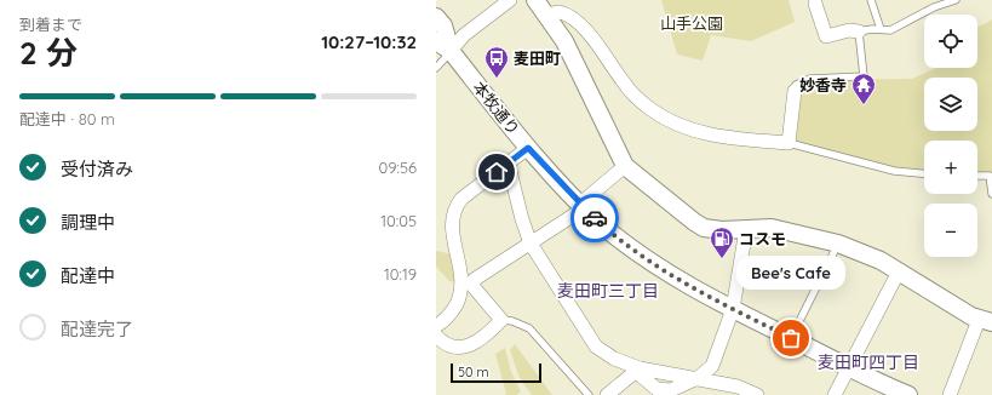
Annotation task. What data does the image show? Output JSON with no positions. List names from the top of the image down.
{
  "streets": {
    "street": ["本牧通り"]
  },
  "districts": ["麦田町三丁目", "麦田町四丁目"],
  "parks": ["山手公園"],
  "places": {
    "bus stop": ["麦田町"],
    "temple": ["妙香寺"],
    "fuel station": ["コスモ"],
    "other": ["Bee's Cafe"]
  },
  "scale_bar": "50 m",
  "page": {
    "heading": ["2 分", "到着まで", "10:27–10:32"],
    "map_buttons": ["+", "−"],
    "bar": "配達中 · 80 m",
    "list": [
      ["受付済み", "09:56"],
      ["調理中", "10:05"],
      ["配達中", "10:19"],
      "配達完了"
    ],
    "bubble": "Bee's Cafe",
    "scale": "50 m"
  }
}
